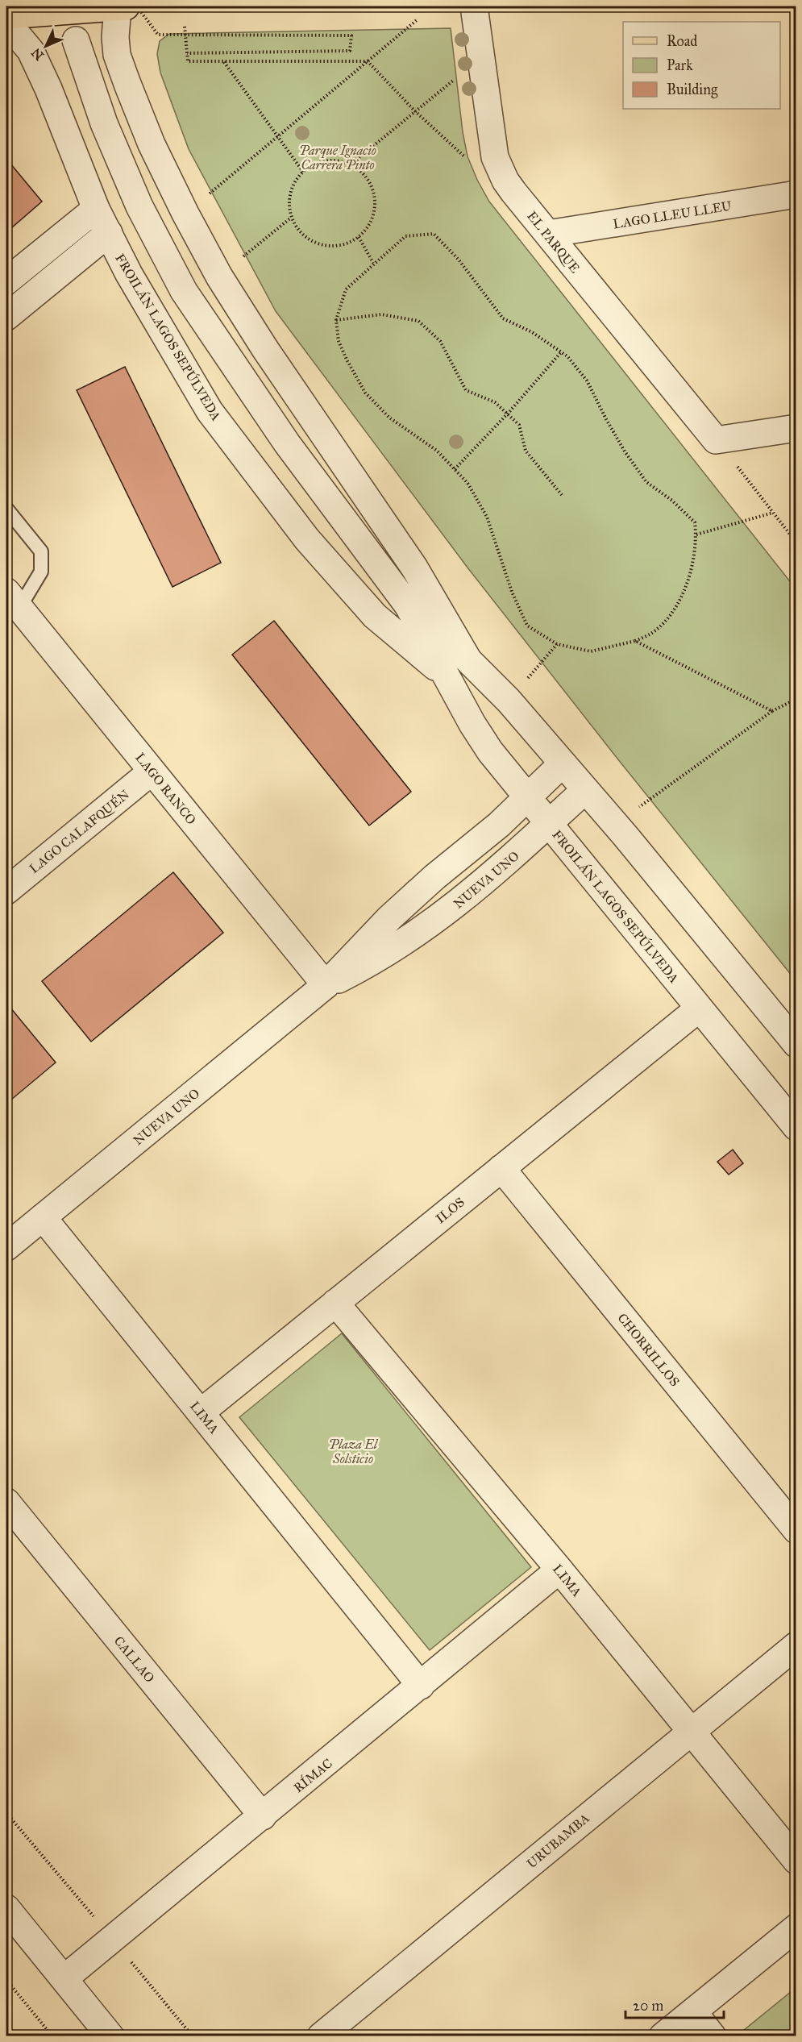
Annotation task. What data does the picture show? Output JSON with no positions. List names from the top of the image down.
{
  "streets": {
    "street": [
      "LAGO LLEU LLEU",
      "EL PARQUE",
      "FROILÁN LAGOS SEPÚLVEDA",
      "LAGO RANCO",
      "LAGO CALAFQUÉN",
      "NUEVA UNO",
      "ILOS",
      "CHORRILLOS",
      "LIMA",
      "CALLAO",
      "RÍMAC",
      "URUBAMBA"
    ]
  },
  "crossings": [
    ["LAGO LLEU LLEU", "EL PARQUE"],
    ["FROILÁN LAGOS SEPÚLVEDA", "NUEVA UNO"],
    ["FROILÁN LAGOS SEPÚLVEDA", "ILOS"],
    ["LAGO RANCO", "LAGO CALAFQUÉN"],
    ["LAGO RANCO", "NUEVA UNO"],
    ["NUEVA UNO", "LIMA"],
    ["ILOS", "CHORRILLOS"],
    ["ILOS", "LIMA"],
    ["LIMA", "RÍMAC"],
    ["LIMA", "URUBAMBA"],
    ["CALLAO", "RÍMAC"]
  ],
  "parks": ["Parque Ignacio Carrera Pinto", "Plaza El Solsticio"],
  "legend": ["Road", "Park", "Building"],
  "scale_bar": "20 m",
  "north": "bottom left"
}
